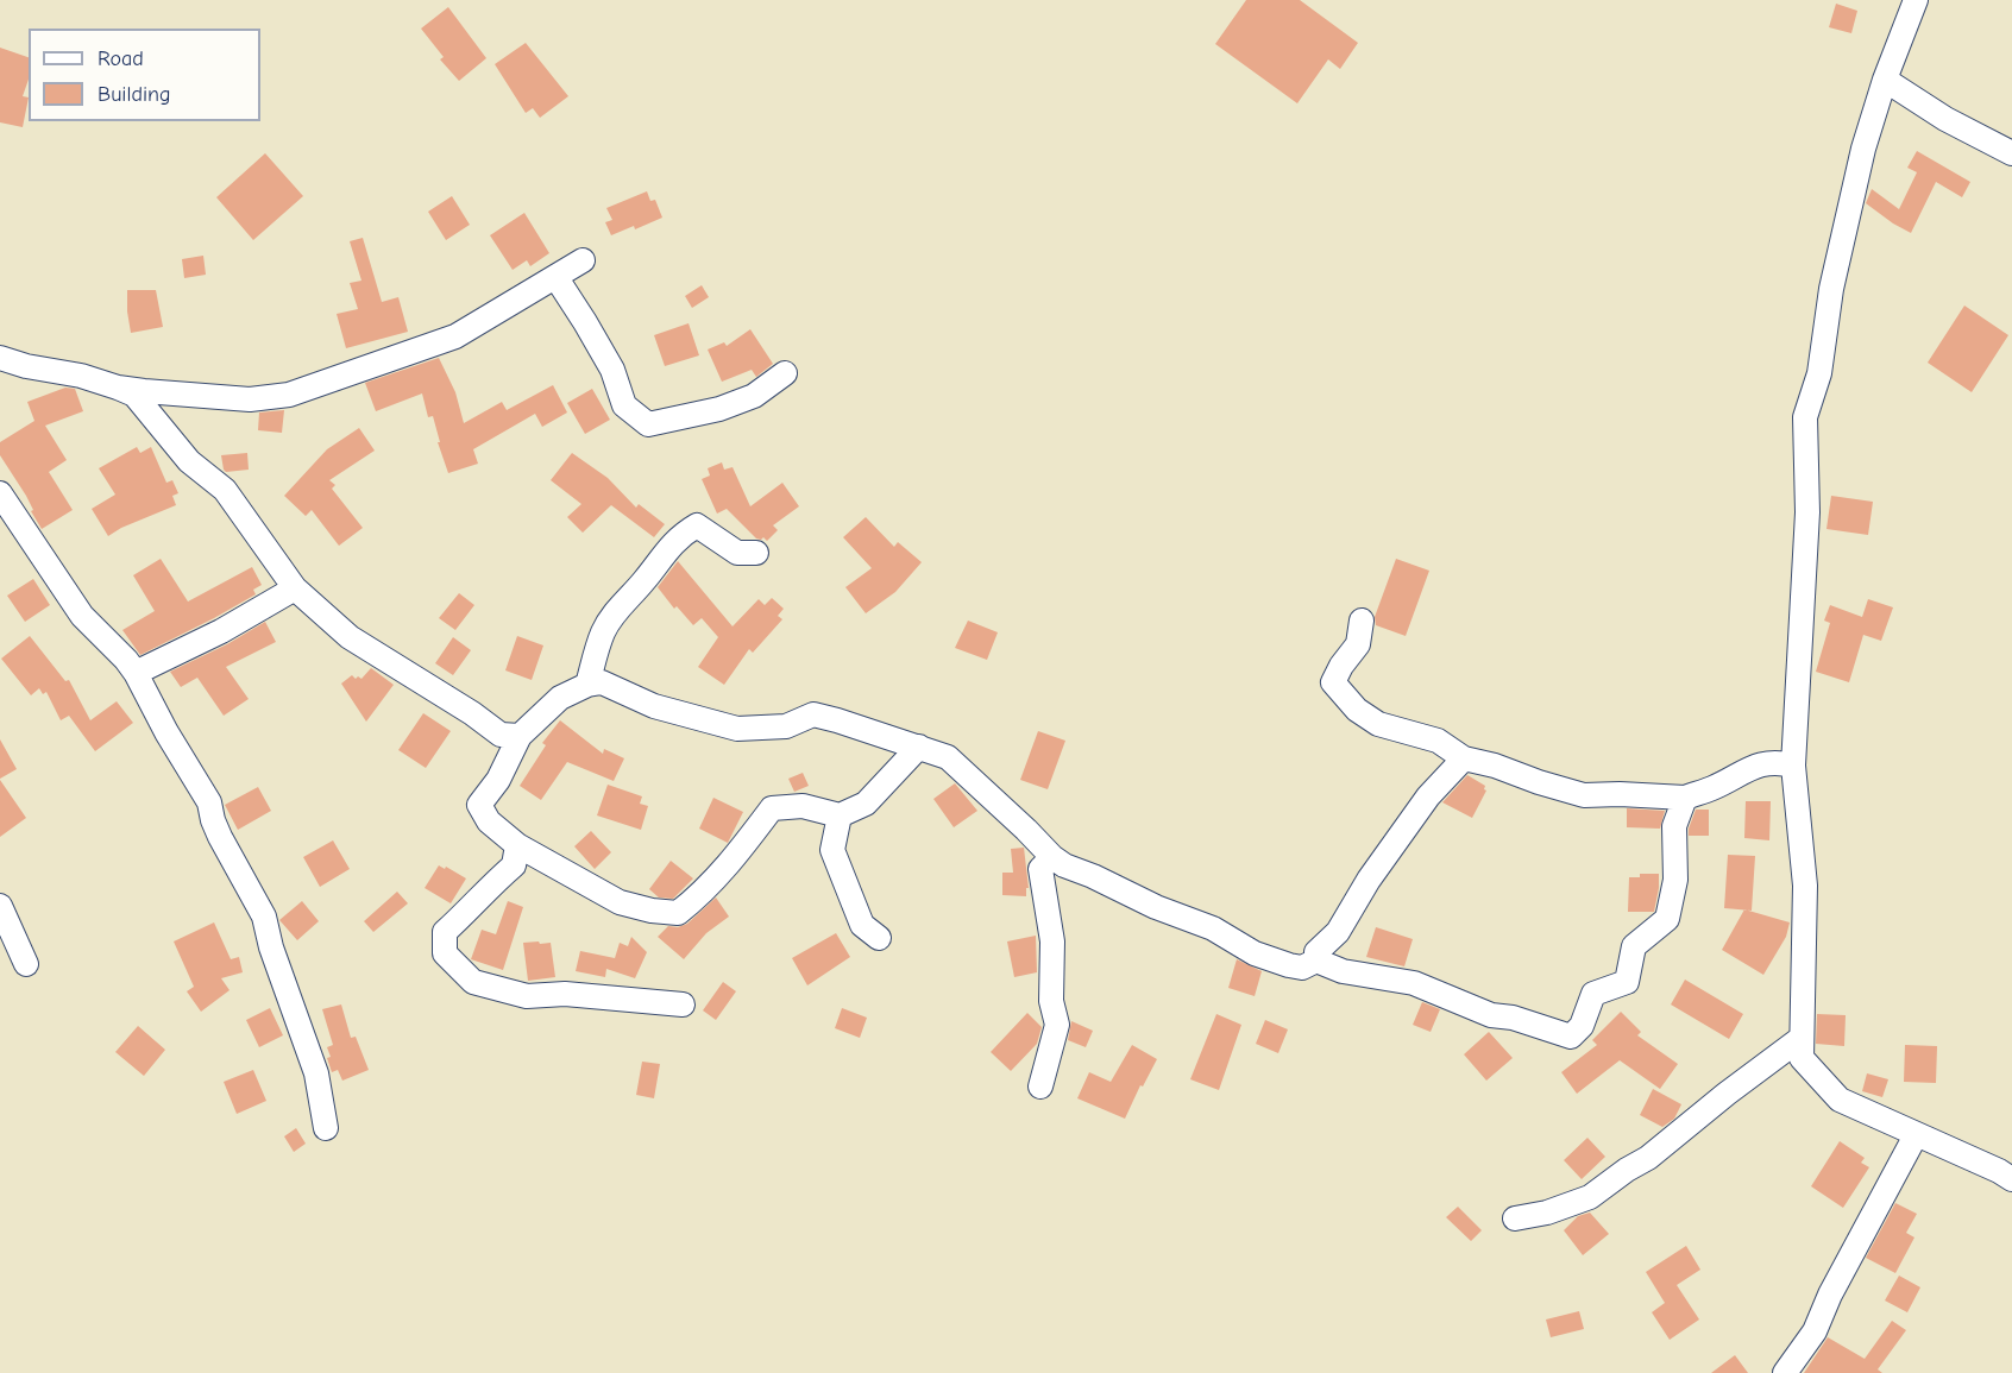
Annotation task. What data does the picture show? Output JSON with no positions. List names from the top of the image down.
{
  "legend": ["Road", "Building"]
}
